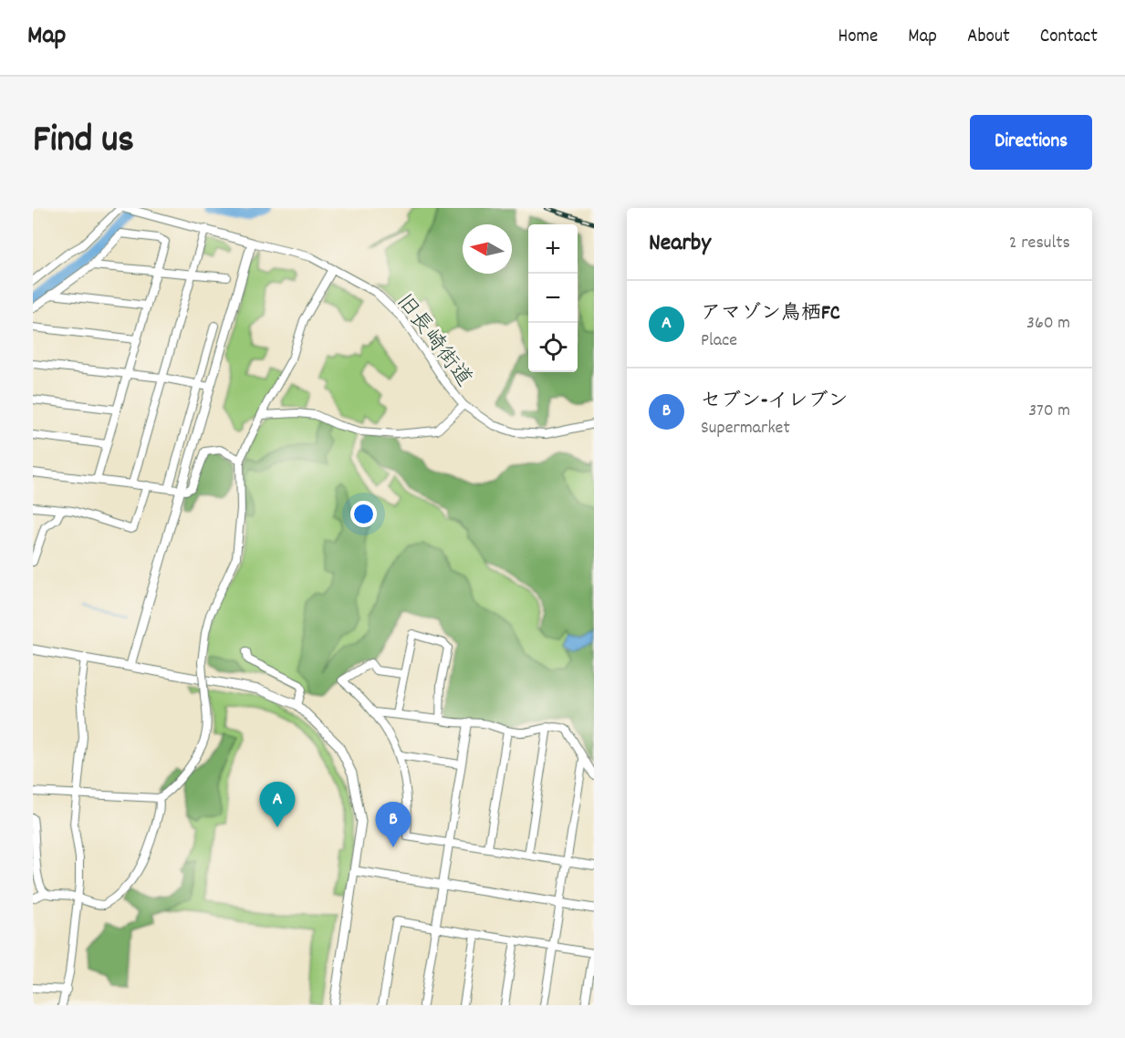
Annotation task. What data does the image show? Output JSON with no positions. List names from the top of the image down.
{
  "streets": {
    "street": ["旧長崎街道"]
  },
  "north": "left",
  "page": {
    "header": "Map",
    "nav": [
      "Home",
      "Map",
      "About",
      "Contact"
    ],
    "title": "Find us",
    "buttons": "Directions",
    "heading": ["Nearby", "2 results"],
    "map_buttons": ["+", "−"],
    "list": [
      {
        "mark": "A",
        "name": "アマゾン鳥栖FC",
        "note": "Place",
        "value": "360 m"
      },
      {
        "mark": "B",
        "name": "セブン-イレブン",
        "note": "Supermarket",
        "value": "370 m"
      }
    ],
    "pins": ["A", "B"]
  }
}
